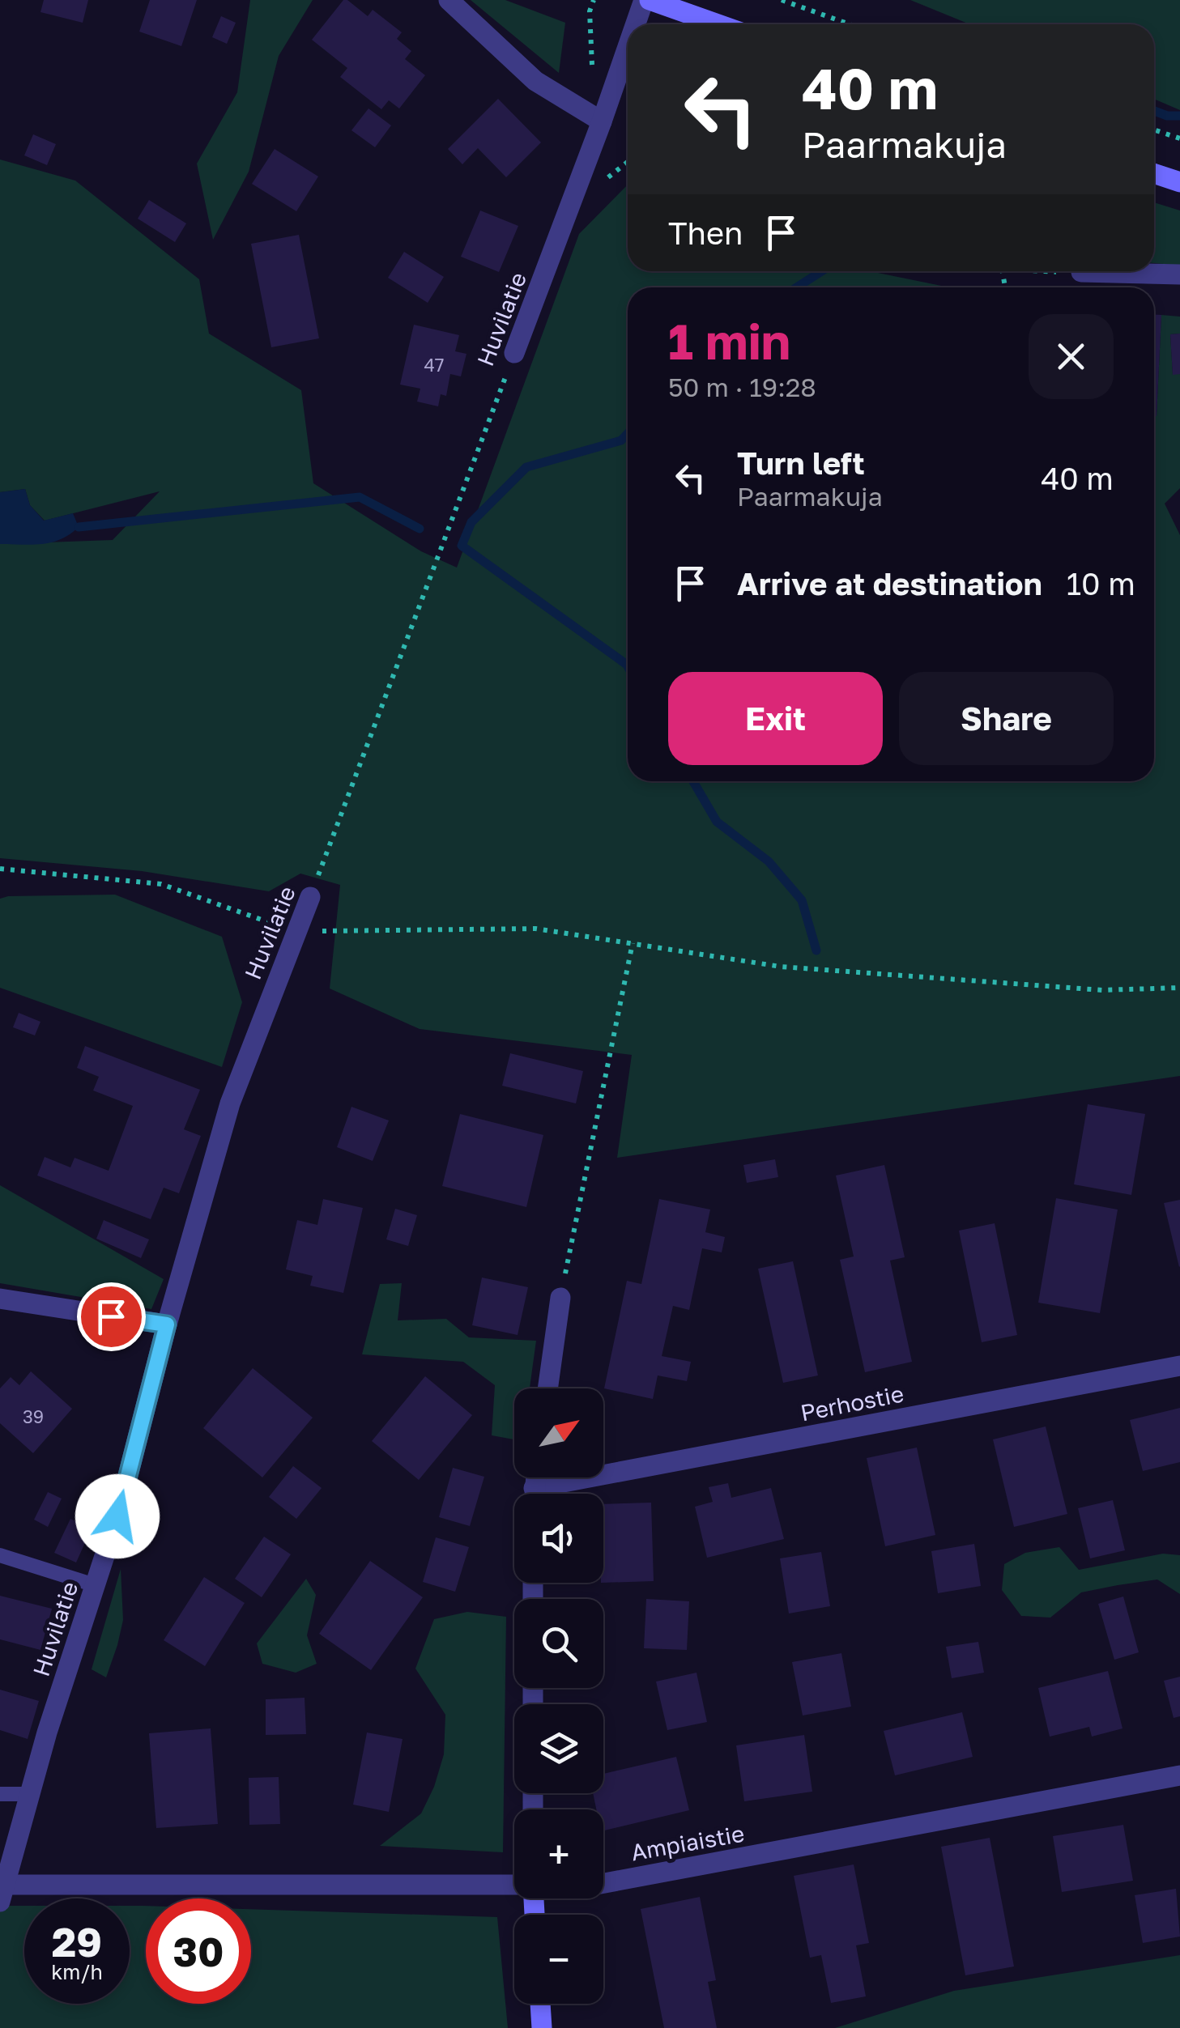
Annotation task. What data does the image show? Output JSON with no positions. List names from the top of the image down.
{
  "streets": {
    "street": ["Huvilatie", "Perhostie", "Ampiaistie"]
  },
  "crossings": [
    ["Huvilatie", "Ampiaistie"]
  ],
  "house_numbers": ["47", "39"],
  "north": "top right",
  "page": {
    "turn": ["40 m", "Paarmakuja"],
    "then": "Then",
    "heading": ["1 min", "50 m · 19:28"],
    "list": [
      {
        "name": "Turn left",
        "note": "Paarmakuja",
        "value": "40 m"
      },
      {
        "name": "Arrive at destination",
        "value": "10 m"
      }
    ],
    "buttons": ["Exit", "Share"],
    "map_buttons": ["+", "−"],
    "speed": "29 km/h",
    "limit": "30"
  }
}
